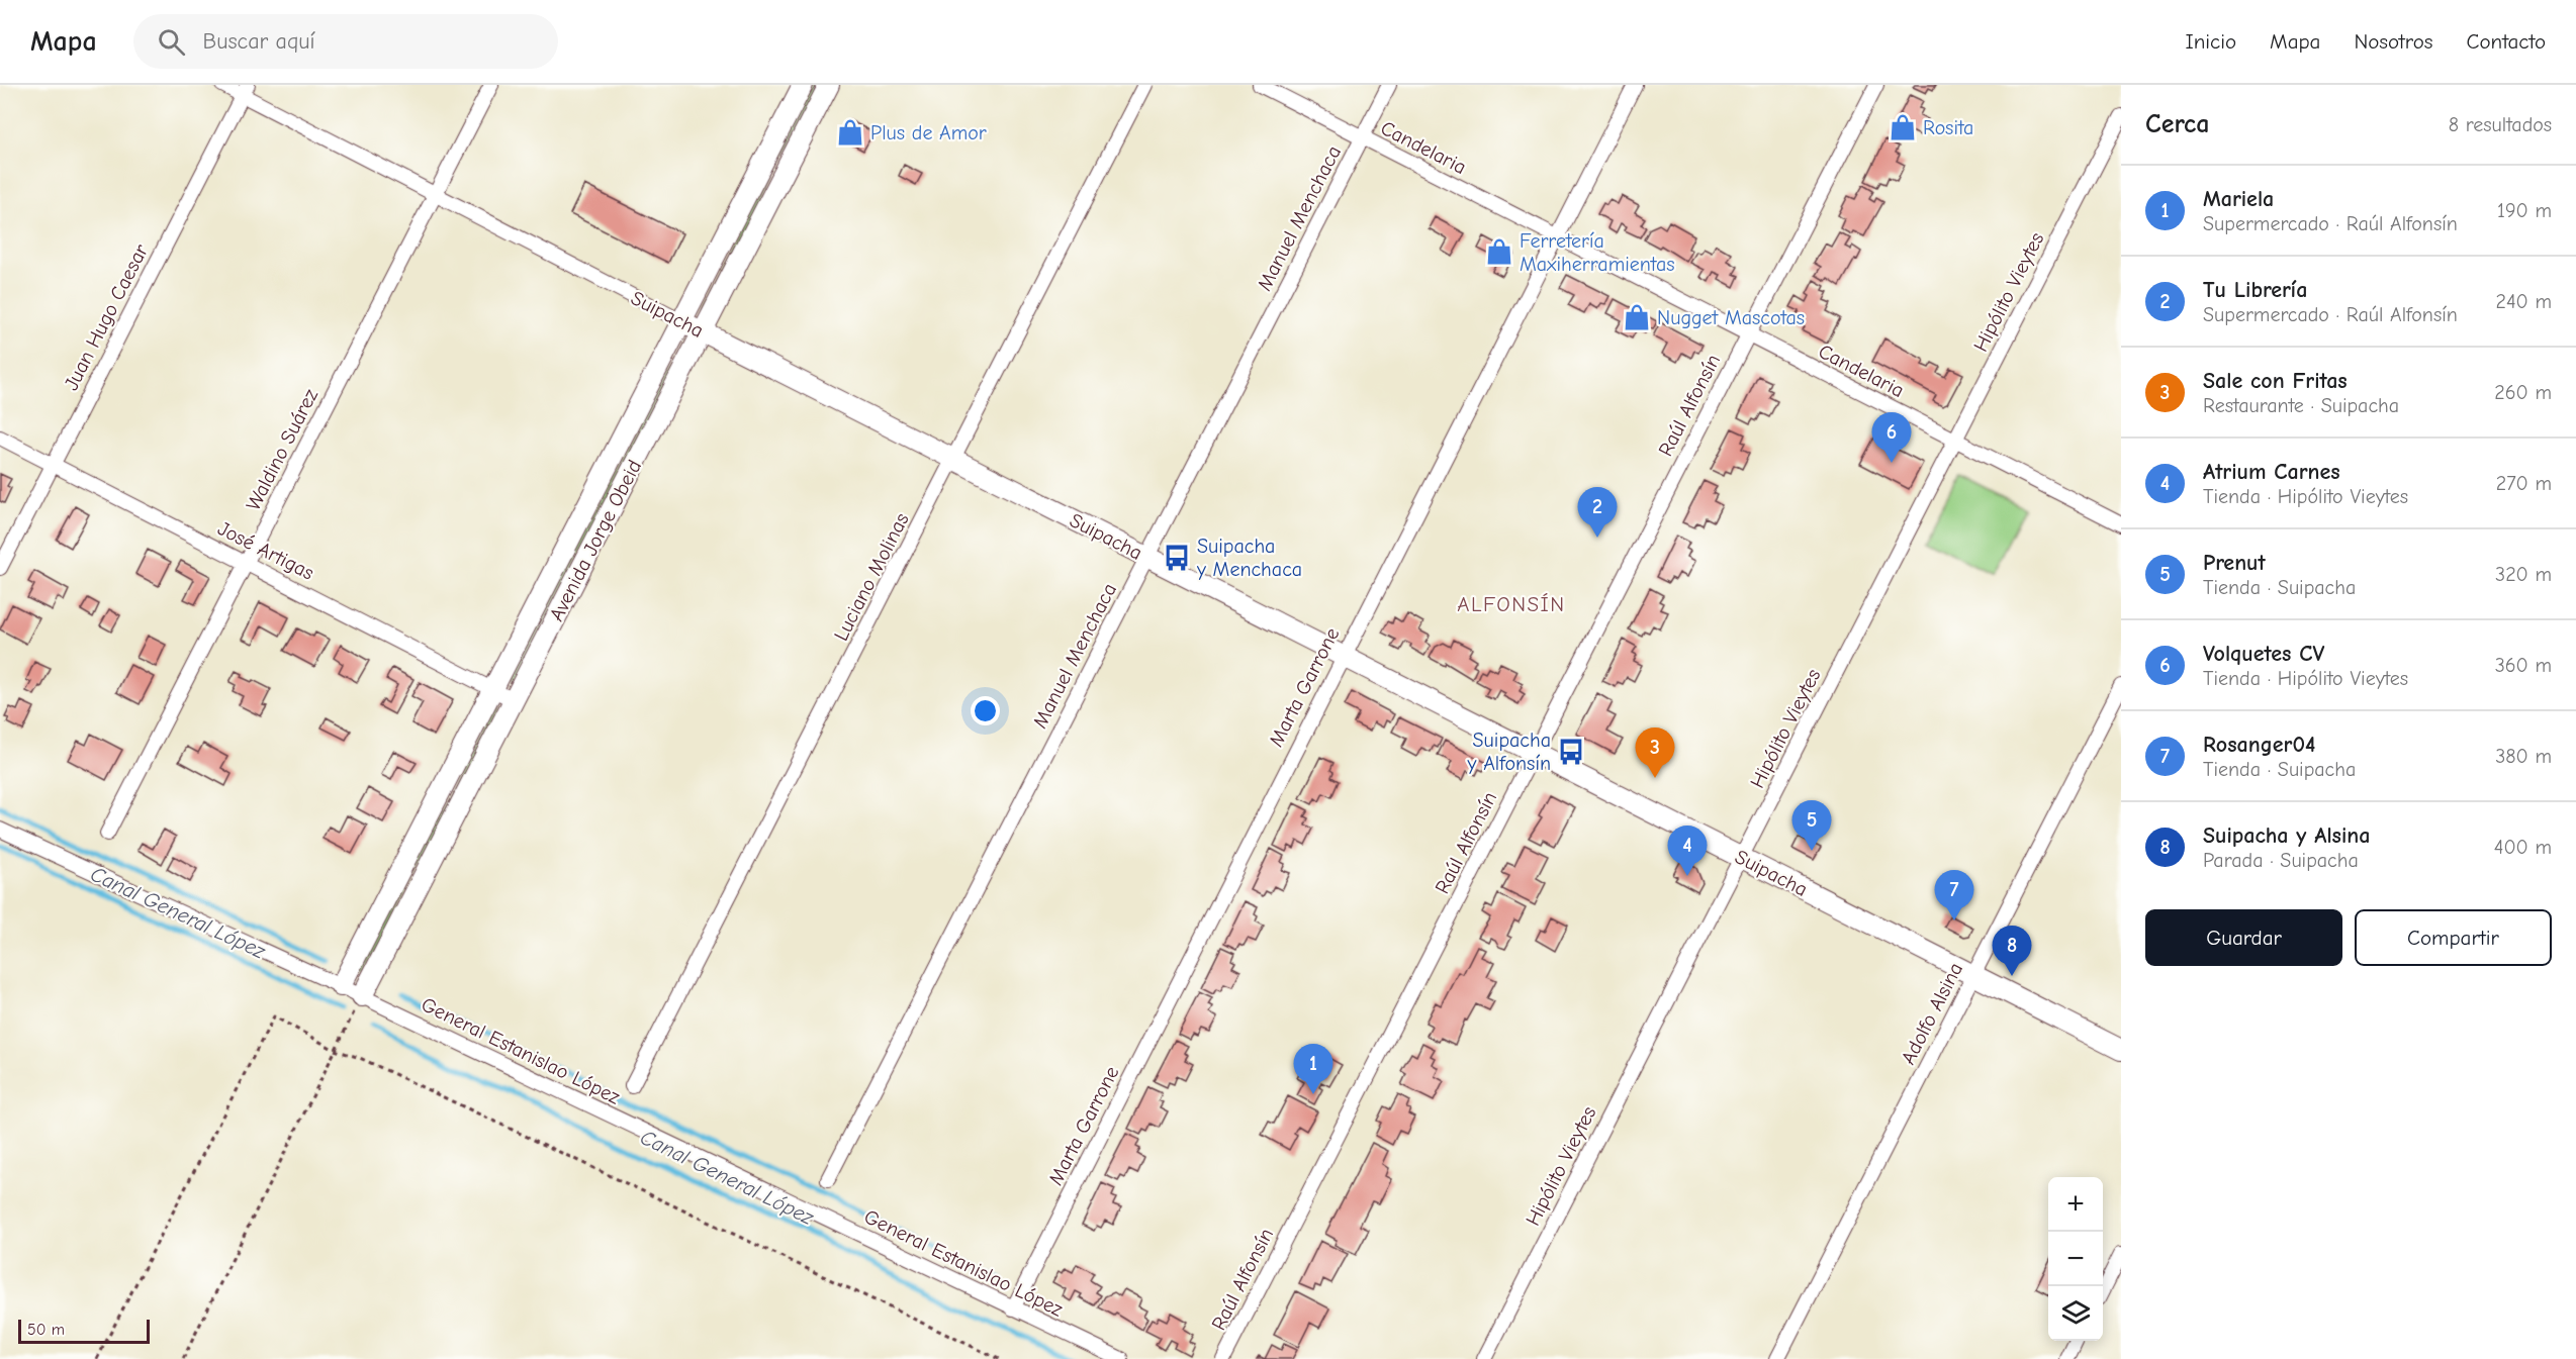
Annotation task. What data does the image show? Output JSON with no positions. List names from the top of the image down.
{
  "streets": {
    "main road": ["Suipacha", "Avenida Jorge Obeid"],
    "street": [
      "Candelaria",
      "Manuel Menchaca",
      "Hipólito Vieytes",
      "Juan Hugo Caesar",
      "Raúl Alfonsín",
      "Waldino Suárez",
      "José Artigas",
      "Luciano Molinas",
      "Marta Garrone",
      "Adolfo Alsina",
      "General Estanislao López"
    ]
  },
  "crossings": [
    ["Candelaria", "Manuel Menchaca"],
    ["Candelaria", "Hipólito Vieytes"],
    ["Candelaria", "Raúl Alfonsín"],
    ["Candelaria", "Marta Garrone"],
    ["Manuel Menchaca", "Suipacha"],
    ["Hipólito Vieytes", "Suipacha"],
    ["Suipacha", "Juan Hugo Caesar"],
    ["Suipacha", "Raúl Alfonsín"],
    ["Suipacha", "Waldino Suárez"],
    ["Suipacha", "Avenida Jorge Obeid"],
    ["Suipacha", "Luciano Molinas"],
    ["Suipacha", "Marta Garrone"],
    ["Suipacha", "Adolfo Alsina"],
    ["Juan Hugo Caesar", "José Artigas"],
    ["Waldino Suárez", "José Artigas"],
    ["Avenida Jorge Obeid", "José Artigas"],
    ["Avenida Jorge Obeid", "General Estanislao López"],
    ["Marta Garrone", "General Estanislao López"]
  ],
  "districts": ["ALFONSÍN"],
  "water": ["Canal General López"],
  "places": {
    "shop": [
      "Rosita",
      "Plus de Amor",
      "Ferretería Maxiherramientas",
      "Nugget Mascotas"
    ],
    "bus stop": ["Suipacha y Menchaca", "Suipacha y Alfonsín"]
  },
  "scale_bar": "50 m",
  "page": {
    "header": "Mapa",
    "search": "Buscar aquí",
    "nav": [
      "Inicio",
      "Mapa",
      "Nosotros",
      "Contacto"
    ],
    "heading": ["Cerca", "8 resultados"],
    "list": [
      {
        "mark": "1",
        "name": "Mariela",
        "note": "Supermercado · Raúl Alfonsín",
        "value": "190 m"
      },
      {
        "mark": "2",
        "name": "Tu Librería",
        "note": "Supermercado · Raúl Alfonsín",
        "value": "240 m"
      },
      {
        "mark": "3",
        "name": "Sale con Fritas",
        "note": "Restaurante · Suipacha",
        "value": "260 m"
      },
      {
        "mark": "4",
        "name": "Atrium Carnes",
        "note": "Tienda · Hipólito Vieytes",
        "value": "270 m"
      },
      {
        "mark": "5",
        "name": "Prenut",
        "note": "Tienda · Suipacha",
        "value": "320 m"
      },
      {
        "mark": "6",
        "name": "Volquetes CV",
        "note": "Tienda · Hipólito Vieytes",
        "value": "360 m"
      },
      {
        "mark": "7",
        "name": "Rosanger04",
        "note": "Tienda · Suipacha",
        "value": "380 m"
      },
      {
        "mark": "8",
        "name": "Suipacha y Alsina",
        "note": "Parada · Suipacha",
        "value": "400 m"
      }
    ],
    "pins": [
      "6",
      "2",
      "3",
      "5",
      "4",
      "7",
      "8",
      "1"
    ],
    "buttons": ["Guardar", "Compartir"],
    "map_buttons": ["+", "−"],
    "scale": "50 m"
  }
}
